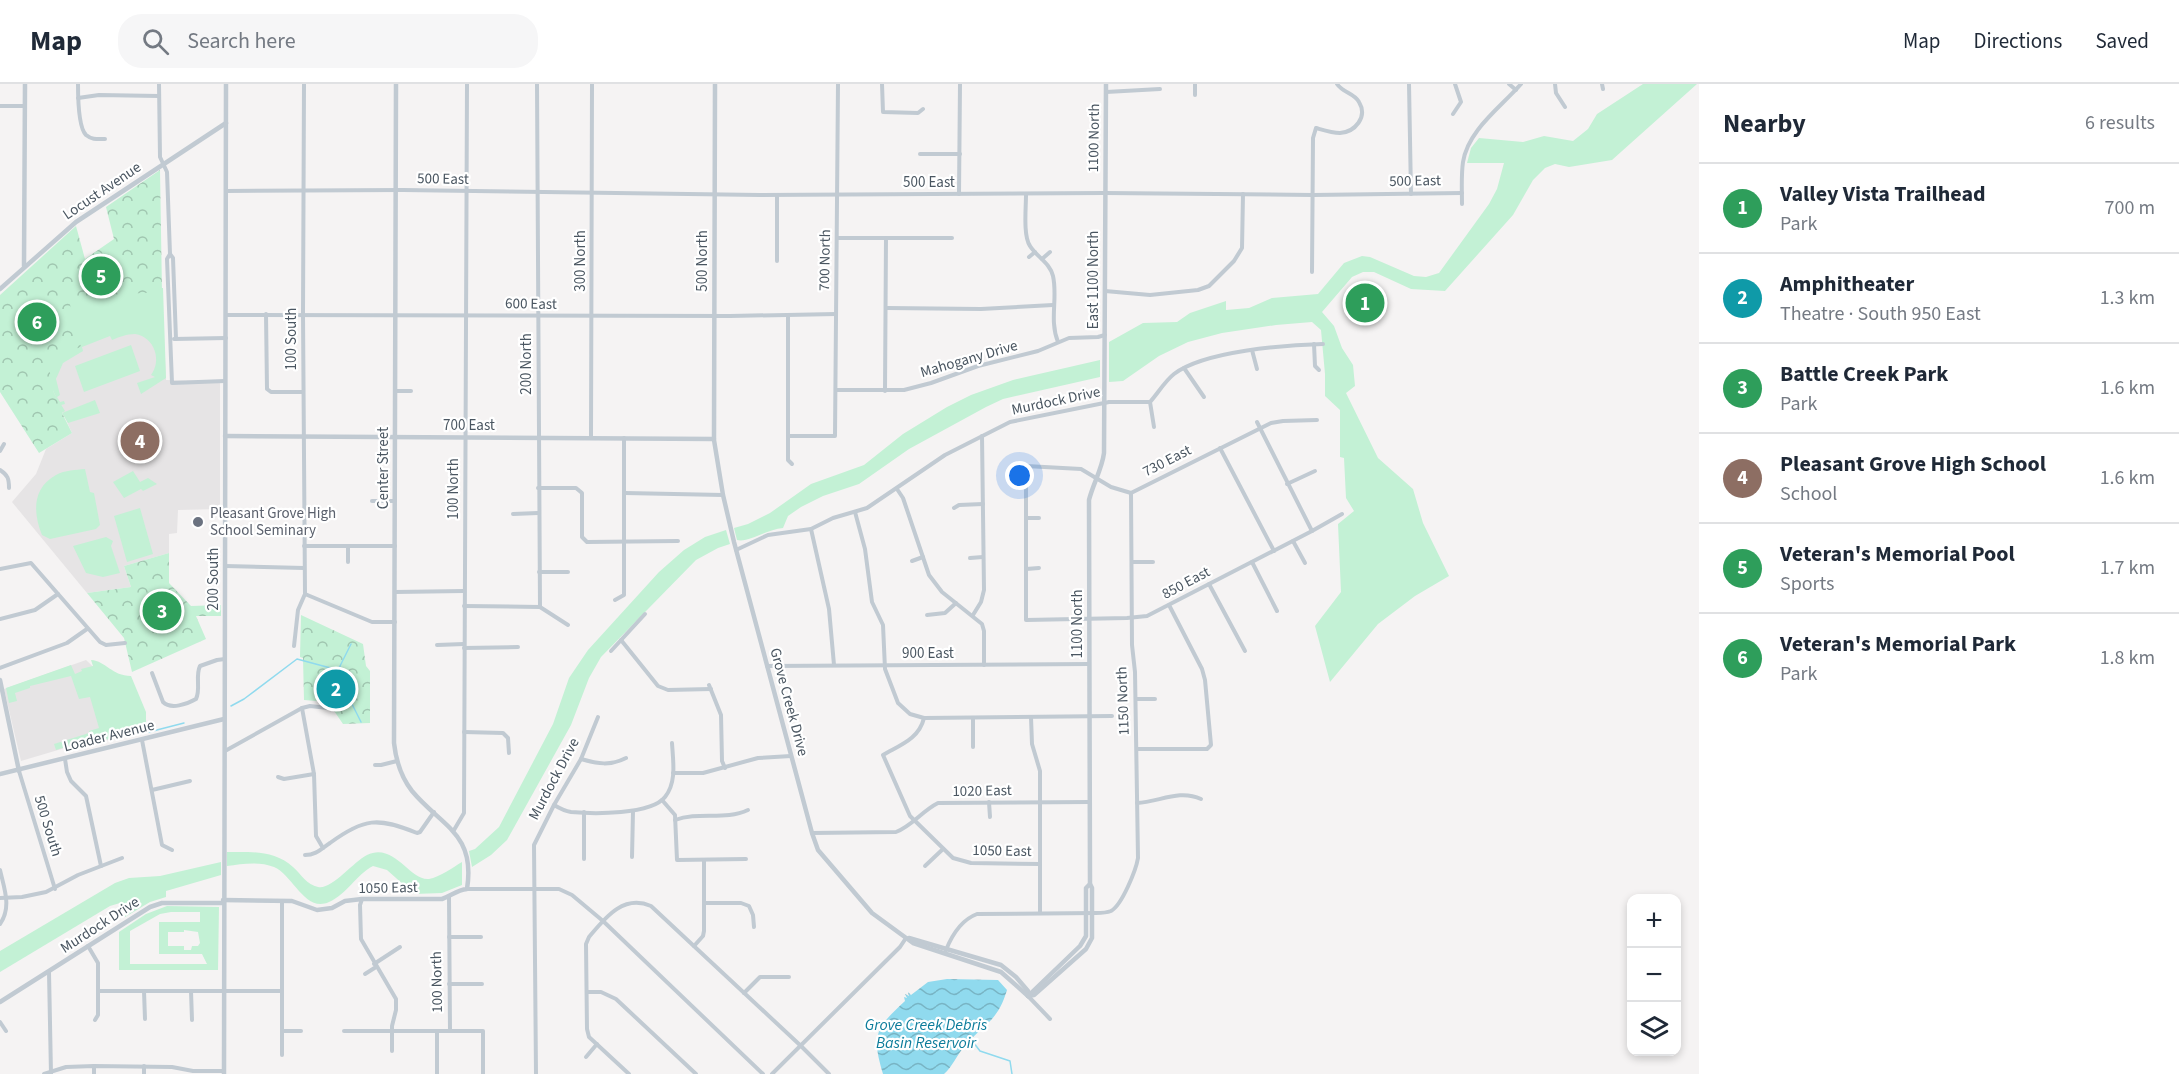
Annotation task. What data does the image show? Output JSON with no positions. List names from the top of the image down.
{
  "streets": {
    "street": [
      "1100 North",
      "500 East",
      "Locust Avenue",
      "700 North",
      "300 North",
      "500 North",
      "East 1100 North",
      "600 East",
      "100 South",
      "Mahogany Drive",
      "200 North",
      "Murdock Drive",
      "700 East",
      "730 East",
      "Center Street",
      "100 North",
      "200 South",
      "850 East",
      "900 East",
      "1150 North",
      "Grove Creek Drive",
      "Loader Avenue",
      "1020 East",
      "500 South",
      "1050 East"
    ]
  },
  "crossings": [
    ["1100 North", "500 East"],
    ["1100 North", "East 1100 North"],
    ["1100 North", "Murdock Drive"],
    ["1100 North", "730 East"],
    ["1100 North", "850 East"],
    ["1100 North", "900 East"],
    ["1100 North", "1150 North"],
    ["1100 North", "Grove Creek Drive"],
    ["1100 North", "1020 East"],
    ["500 East", "700 North"],
    ["500 East", "300 North"],
    ["500 East", "500 North"],
    ["500 East", "East 1100 North"],
    ["500 East", "100 South"],
    ["500 East", "200 North"],
    ["500 East", "Center Street"],
    ["500 East", "100 North"],
    ["500 East", "200 South"],
    ["Locust Avenue", "200 South"],
    ["700 North", "600 East"],
    ["700 North", "Mahogany Drive"],
    ["300 North", "600 East"],
    ["300 North", "700 East"],
    ["500 North", "600 East"],
    ["500 North", "700 East"],
    ["500 North", "Grove Creek Drive"],
    ["East 1100 North", "Mahogany Drive"],
    ["600 East", "100 South"],
    ["600 East", "200 North"],
    ["600 East", "Center Street"],
    ["600 East", "100 North"],
    ["600 East", "200 South"],
    ["100 South", "700 East"],
    ["200 North", "700 East"],
    ["Murdock Drive", "200 South"],
    ["Murdock Drive", "Grove Creek Drive"],
    ["Murdock Drive", "1050 East"],
    ["700 East", "Center Street"],
    ["700 East", "100 North"],
    ["700 East", "200 South"],
    ["700 East", "Grove Creek Drive"],
    ["730 East", "1150 North"],
    ["Center Street", "100 North"],
    ["100 North", "1050 East"],
    ["200 South", "Loader Avenue"],
    ["200 South", "1050 East"],
    ["850 East", "1150 North"],
    ["900 East", "Grove Creek Drive"],
    ["Grove Creek Drive", "1020 East"],
    ["Loader Avenue", "500 South"]
  ],
  "water": ["Grove Creek Debris Basin Reservoir"],
  "places": ["Pleasant Grove High School Seminary"],
  "page": {
    "header": "Map",
    "search": "Search here",
    "nav": ["Map", "Directions", "Saved"],
    "heading": ["Nearby", "6 results"],
    "list": [
      {
        "mark": "1",
        "name": "Valley Vista Trailhead",
        "note": "Park",
        "value": "700 m"
      },
      {
        "mark": "2",
        "name": "Amphitheater",
        "note": "Theatre · South 950 East",
        "value": "1.3 km"
      },
      {
        "mark": "3",
        "name": "Battle Creek Park",
        "note": "Park",
        "value": "1.6 km"
      },
      {
        "mark": "4",
        "name": "Pleasant Grove High School",
        "note": "School",
        "value": "1.6 km"
      },
      {
        "mark": "5",
        "name": "Veteran's Memorial Pool",
        "note": "Sports",
        "value": "1.7 km"
      },
      {
        "mark": "6",
        "name": "Veteran's Memorial Park",
        "note": "Park",
        "value": "1.8 km"
      }
    ],
    "pins": [
      "5",
      "1",
      "6",
      "4",
      "3",
      "2"
    ],
    "map_buttons": ["+", "−"]
  }
}
